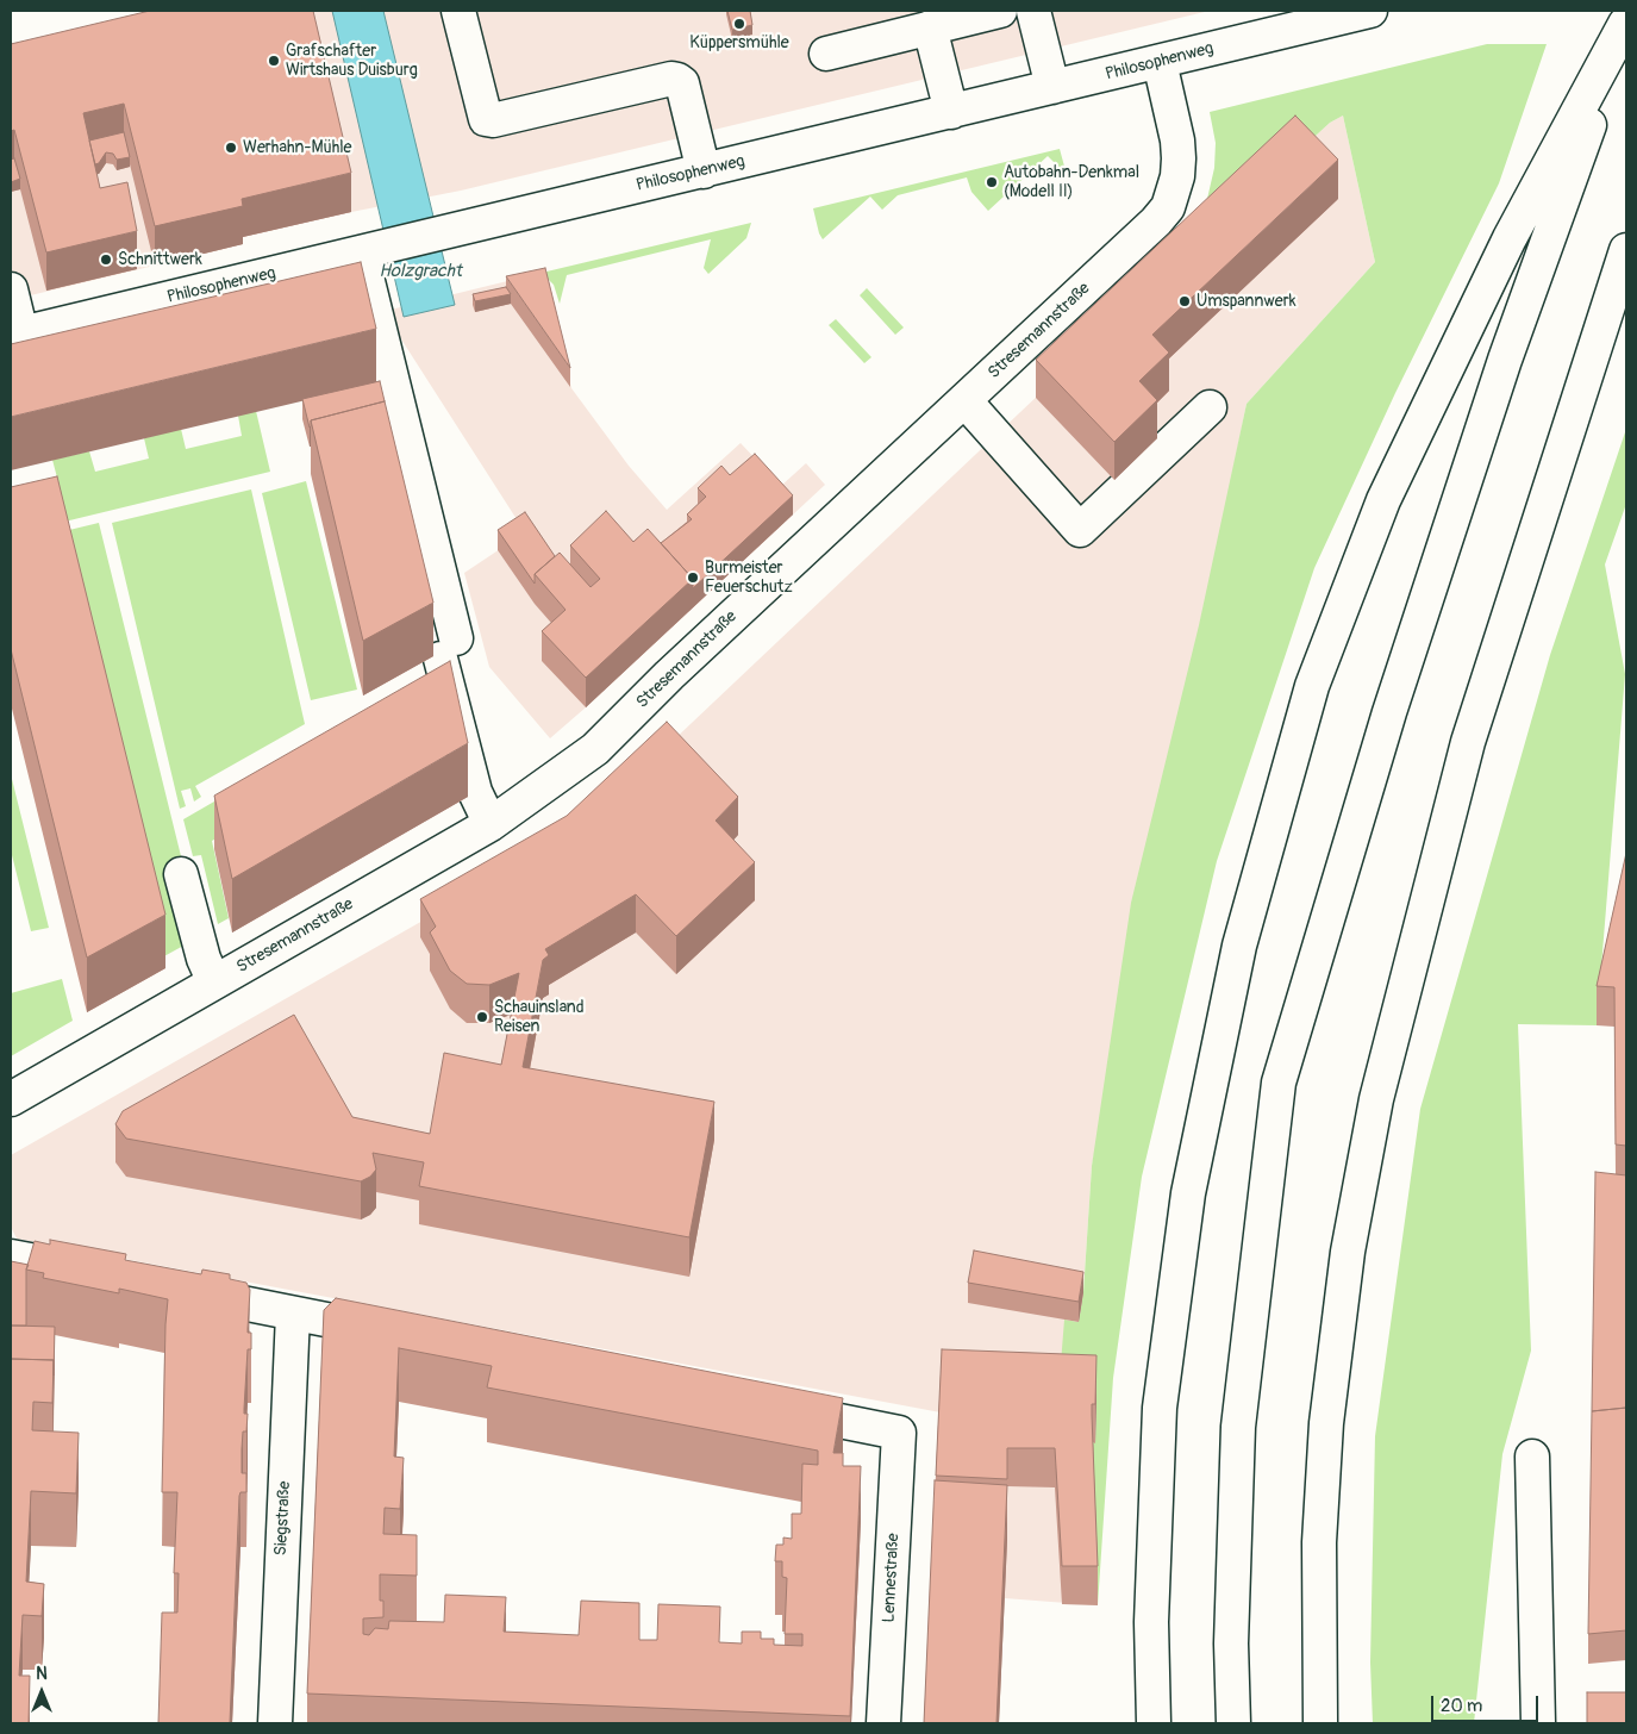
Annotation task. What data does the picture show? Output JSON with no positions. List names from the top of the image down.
{
  "streets": {
    "main road": [
      "Philosophenweg",
      "Stresemannstraße",
      "Siegstraße",
      "Lennestraße"
    ]
  },
  "crossings": [
    ["Philosophenweg", "Stresemannstraße"]
  ],
  "water": ["Holzgracht"],
  "places": [
    "Küppersmühle",
    "Grafschafter Wirtshaus Duisburg",
    "Werhahn-Mühle",
    "Autobahn-Denkmal (Modell II)",
    "Schnittwerk",
    "Umspannwerk",
    "Burmeister Feuerschutz",
    "Schauinsland Reisen"
  ],
  "scale_bar": "20 m",
  "north": "top"
}
